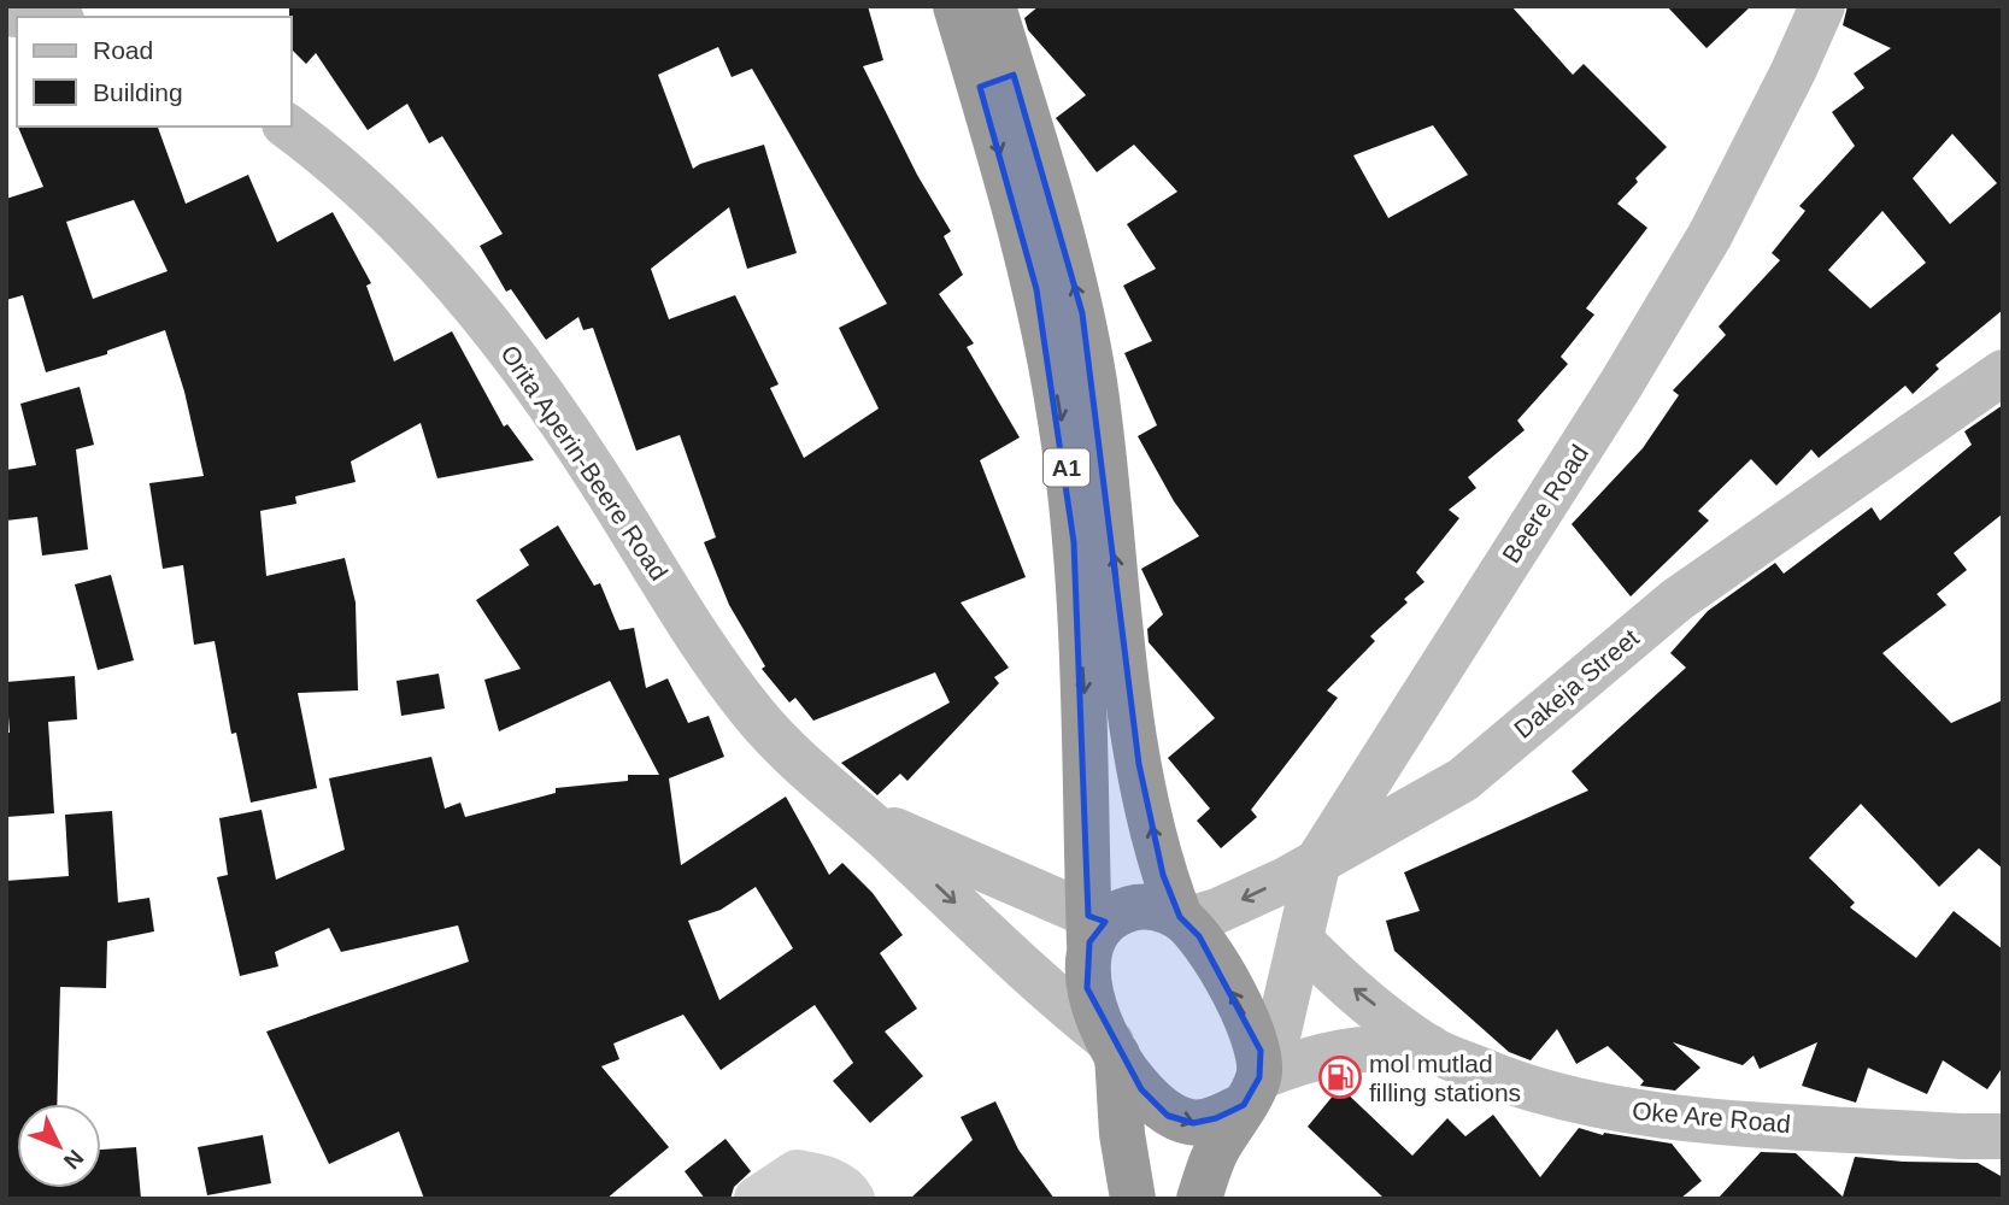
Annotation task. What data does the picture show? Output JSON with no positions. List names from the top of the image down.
{
  "streets": {
    "highway": ["A1"],
    "main road": [
      "Orita Aperin-Beere Road",
      "Beere Road",
      "Dakeja Street",
      "Oke Are Road"
    ]
  },
  "crossings": [
    ["Orita Aperin-Beere Road", "A1"],
    ["Orita Aperin-Beere Road", "Oke Are Road"],
    ["A1", "Oke Are Road"],
    ["Beere Road", "Dakeja Street"]
  ],
  "places": {
    "fuel station": ["mol mutlad filling stations"]
  },
  "legend": ["Road", "Building"],
  "north": "bottom right"
}
